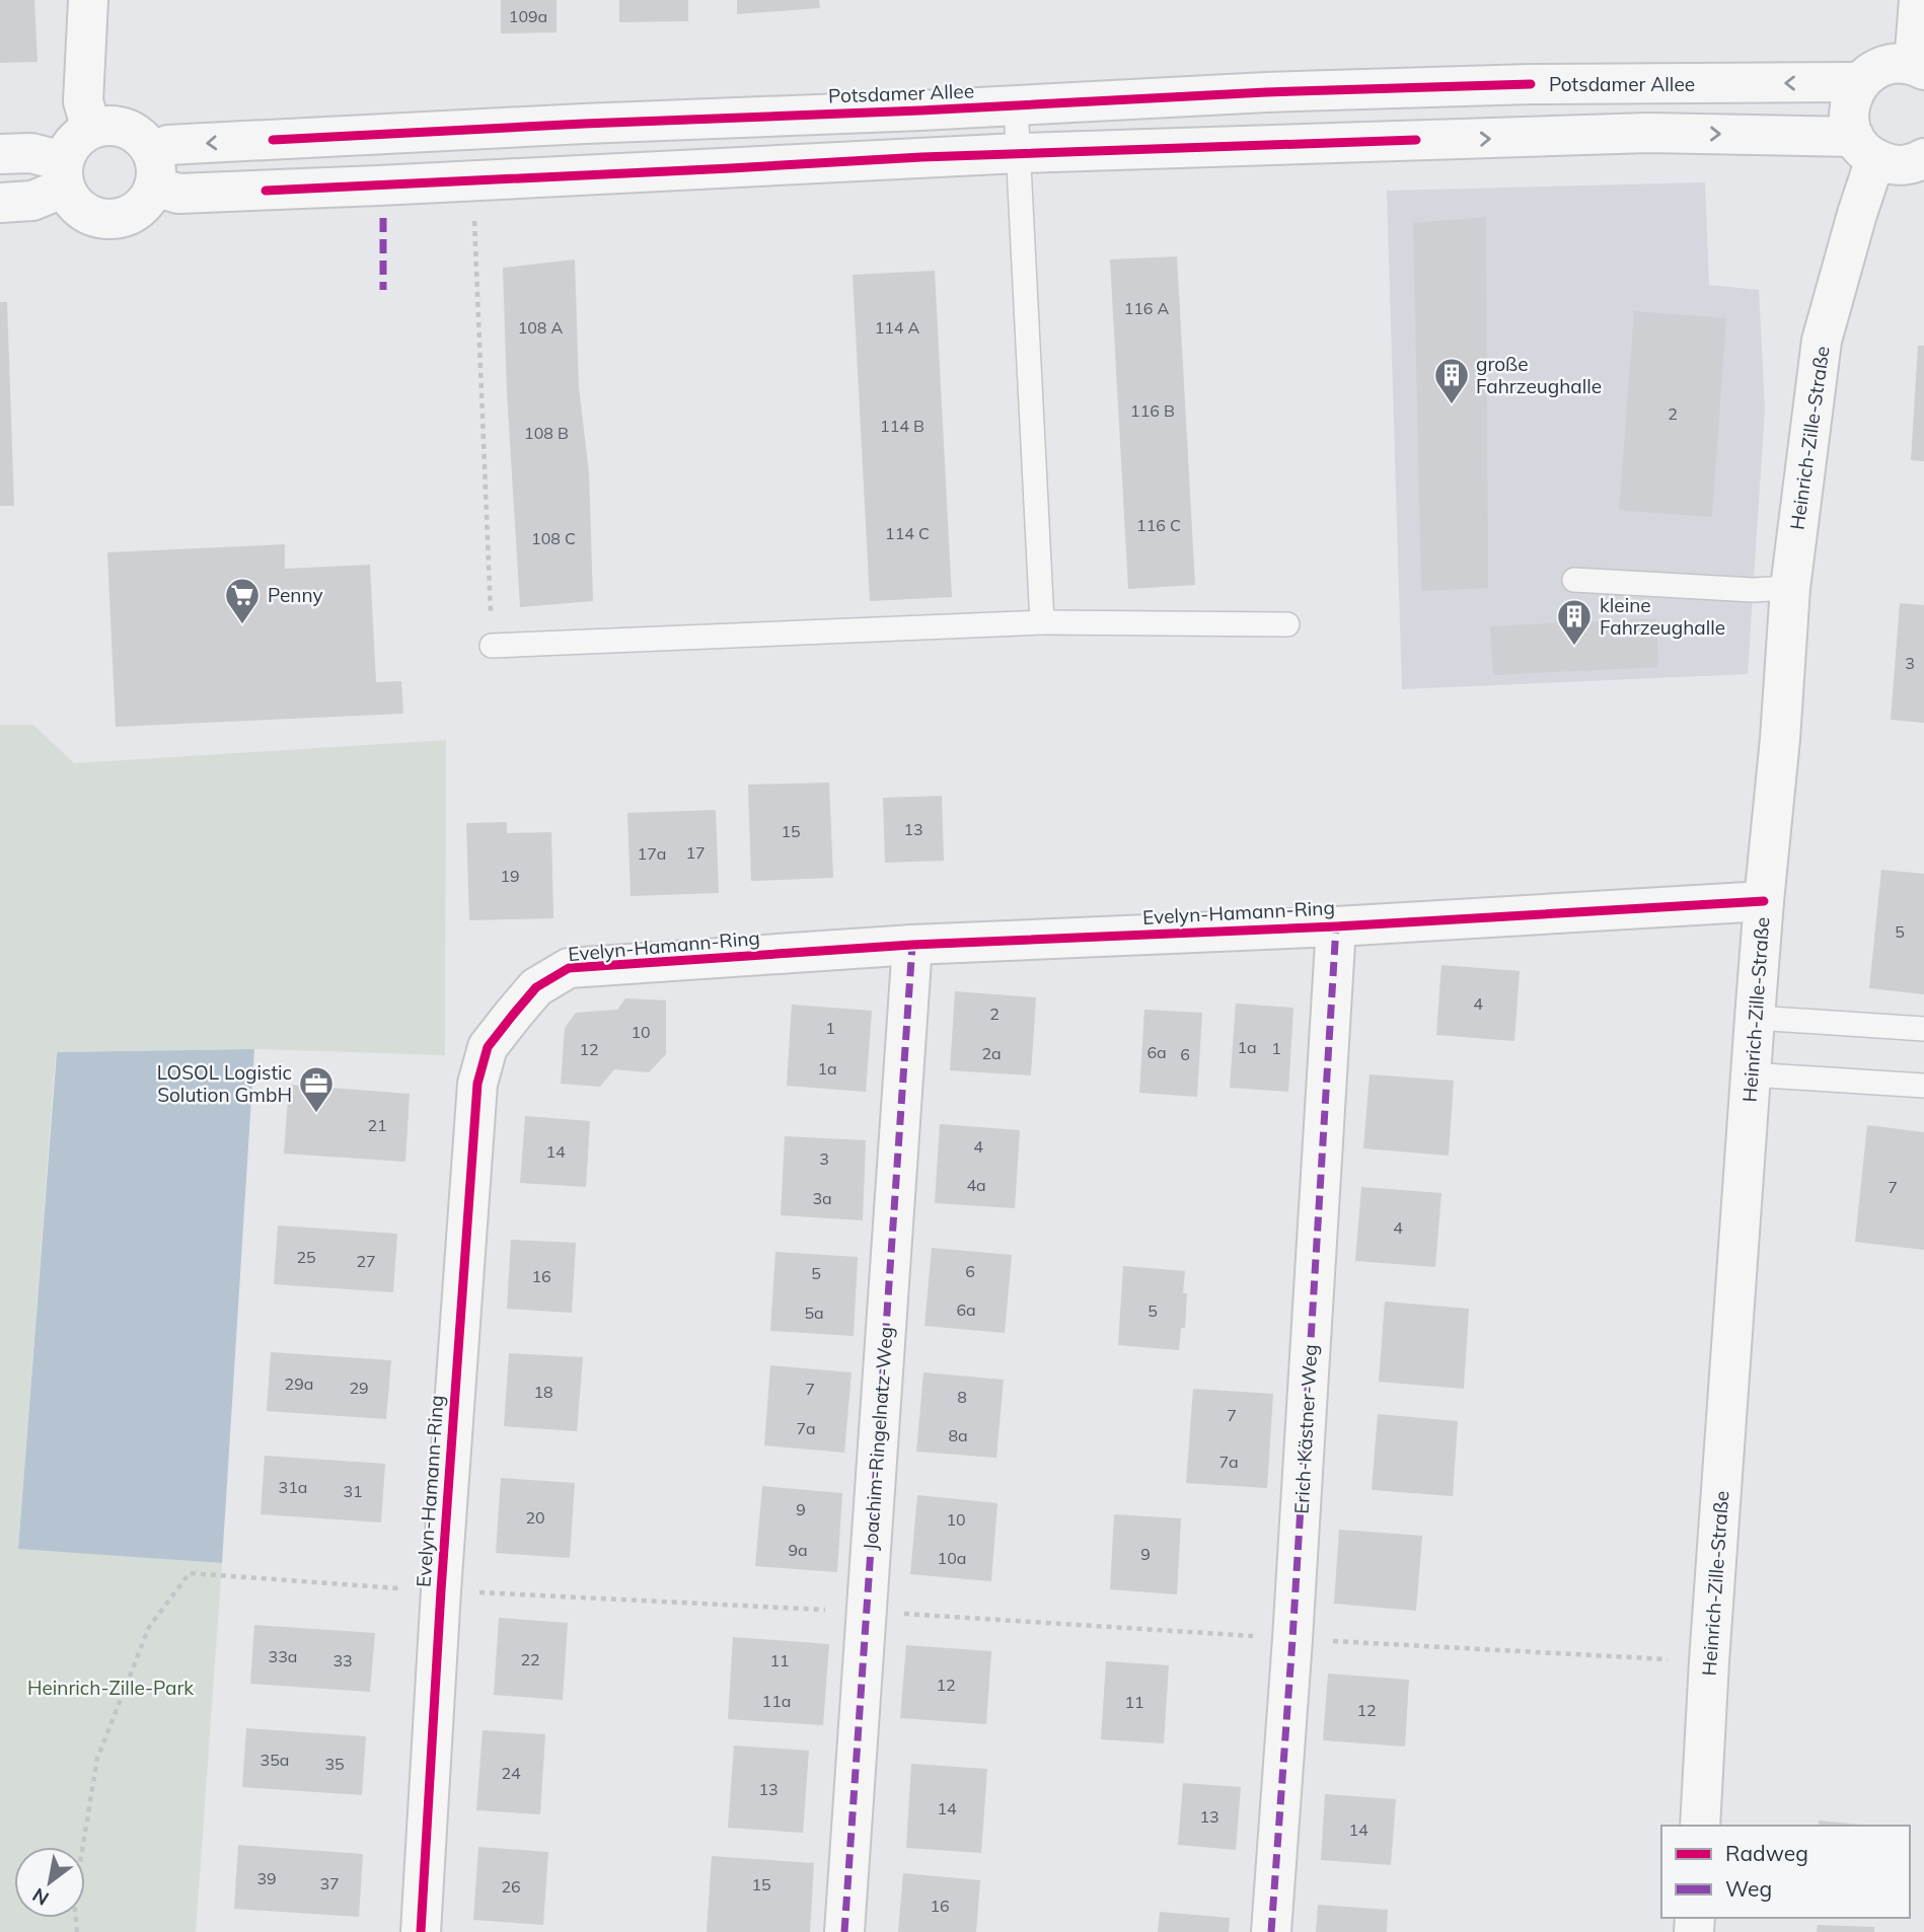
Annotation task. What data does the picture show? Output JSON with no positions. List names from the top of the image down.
{
  "streets": {
    "street": [
      "Potsdamer Allee",
      "Heinrich-Zille-Straße",
      "Evelyn-Hamann-Ring",
      "Erich-Kästner-Weg",
      "Joachim-Ringelnatz-Weg"
    ]
  },
  "crossings": [
    ["Heinrich-Zille-Straße", "Evelyn-Hamann-Ring"],
    ["Evelyn-Hamann-Ring", "Erich-Kästner-Weg"],
    ["Evelyn-Hamann-Ring", "Joachim-Ringelnatz-Weg"]
  ],
  "parks": ["Heinrich-Zille-Park"],
  "places": {
    "building": ["große Fahrzeughalle", "kleine Fahrzeughalle"],
    "supermarket": ["Penny"],
    "office": ["LOSOL Logistic Solution GmbH"]
  },
  "house_numbers": [
    "109a",
    "116 A",
    "108 A",
    "114 A",
    "116 B",
    "2",
    "114 B",
    "108 B",
    "116 C",
    "114 C",
    "108 C",
    "3",
    "13",
    "15",
    "17",
    "17a",
    "19",
    "5",
    "4",
    "2",
    "1",
    "10",
    "1a",
    "1",
    "12",
    "6a",
    "2a",
    "6",
    "1a",
    "21",
    "4",
    "14",
    "3",
    "4a",
    "7",
    "3a",
    "4",
    "25",
    "27",
    "6",
    "5",
    "16",
    "6a",
    "5",
    "5a",
    "29a",
    "29",
    "7",
    "18",
    "8",
    "7",
    "7a",
    "8a",
    "7a",
    "31a",
    "31",
    "9",
    "20",
    "10",
    "9a",
    "9",
    "10a",
    "33a",
    "22",
    "33",
    "11",
    "12",
    "11a",
    "11",
    "12",
    "35a",
    "35",
    "24",
    "13",
    "14",
    "13",
    "14",
    "39",
    "37",
    "15",
    "26",
    "16"
  ],
  "legend": ["Radweg", "Weg"],
  "north": "bottom left"
}
